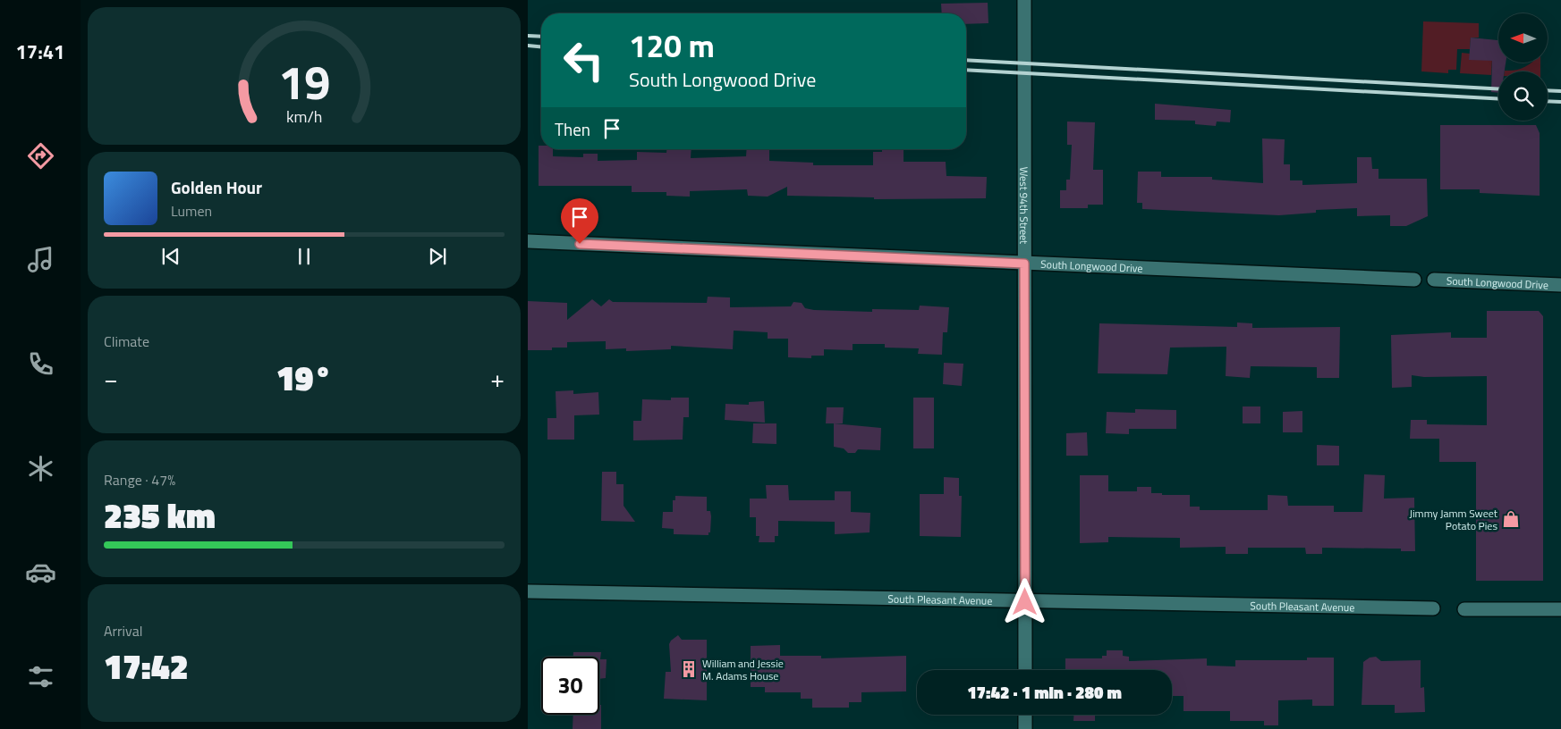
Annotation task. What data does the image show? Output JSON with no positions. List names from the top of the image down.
{
  "streets": {
    "street": ["West 94th Street", "South Longwood Drive", "South Pleasant Avenue"]
  },
  "crossings": [
    ["West 94th Street", "South Longwood Drive"],
    ["West 94th Street", "South Pleasant Avenue"]
  ],
  "places": {
    "shop": ["Jimmy Jamm Sweet Potato Pies"],
    "building": ["William and Jessie M. Adams House"]
  },
  "north": "left",
  "page": {
    "tabs": "17:41",
    "turn": ["120 m", "South Longwood Drive"],
    "then": "Then",
    "song": ["Golden Hour", "Lumen"],
    "tile": [
      "Climate",
      ["Range · 47%", "235 km"],
      ["Arrival", "17:42"]
    ],
    "heat": ["−", "19°", "+"],
    "limit": "30",
    "trip": "17:42 · 1 min · 280 m",
    "gauge": ["19", "km/h"]
  }
}
